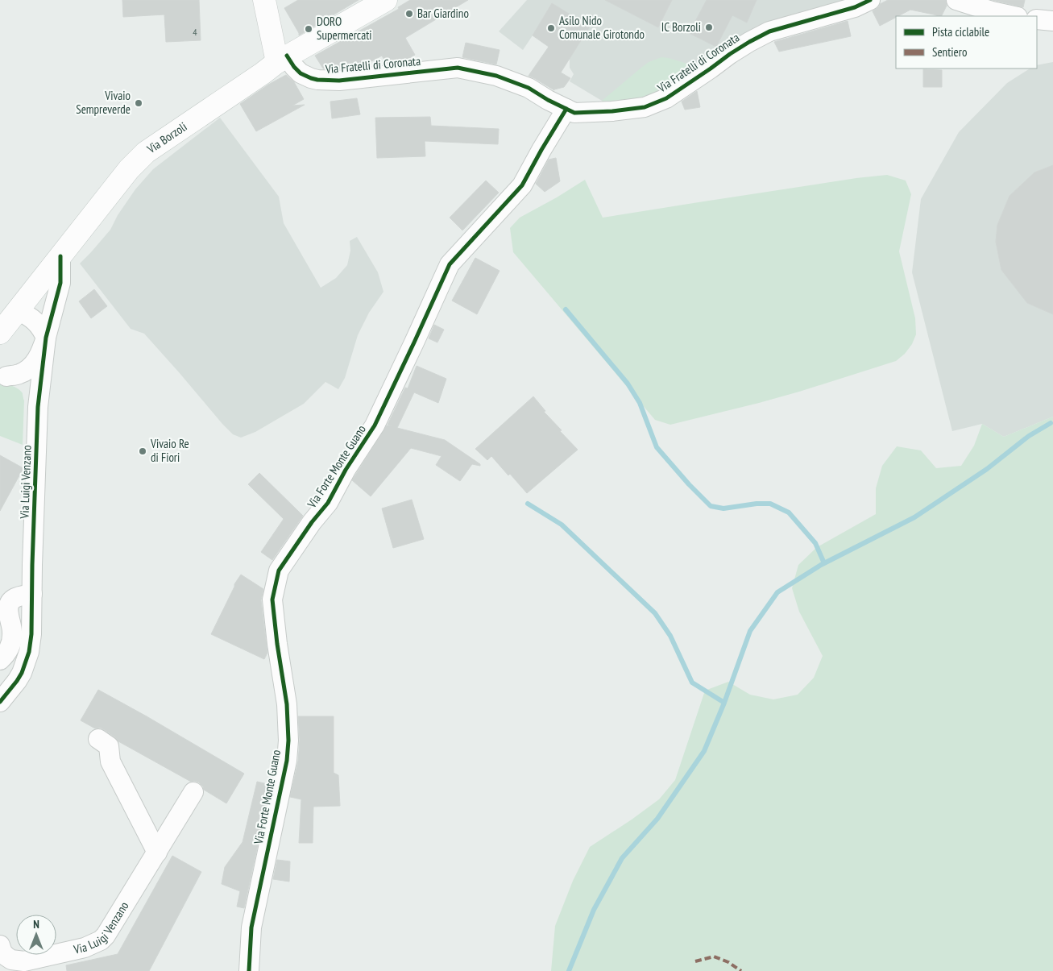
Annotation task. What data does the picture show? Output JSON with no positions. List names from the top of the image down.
{
  "streets": {
    "main road": ["Via Borzoli"],
    "street": ["Via Fratelli di Coronata", "Via Forte Monte Guano", "Via Luigi Venzano"]
  },
  "crossings": [
    ["Via Fratelli di Coronata", "Via Borzoli"],
    ["Via Fratelli di Coronata", "Via Forte Monte Guano"],
    ["Via Borzoli", "Via Luigi Venzano"]
  ],
  "places": [
    "Bar Giardino",
    "IC Borzoli",
    "Asilo Nido Comunale Girotondo",
    "DORO Supermercati",
    "Vivaio Sempreverde",
    "Vivaio Re di Fiori"
  ],
  "house_numbers": ["4"],
  "legend": ["Pista ciclabile", "Sentiero"],
  "north": "top"
}
